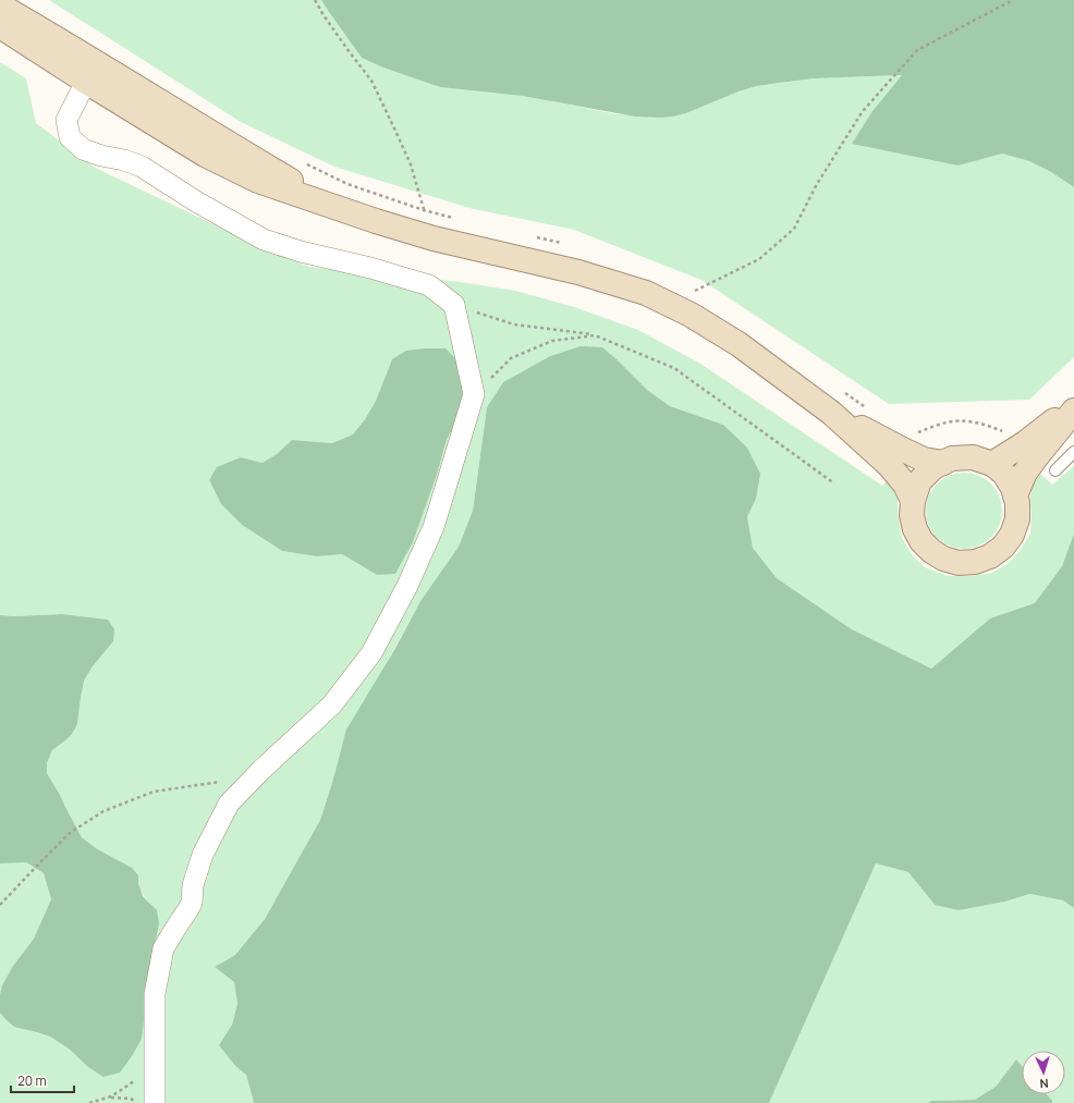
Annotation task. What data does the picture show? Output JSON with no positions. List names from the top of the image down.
{
  "scale_bar": "20 m",
  "north": "bottom"
}
